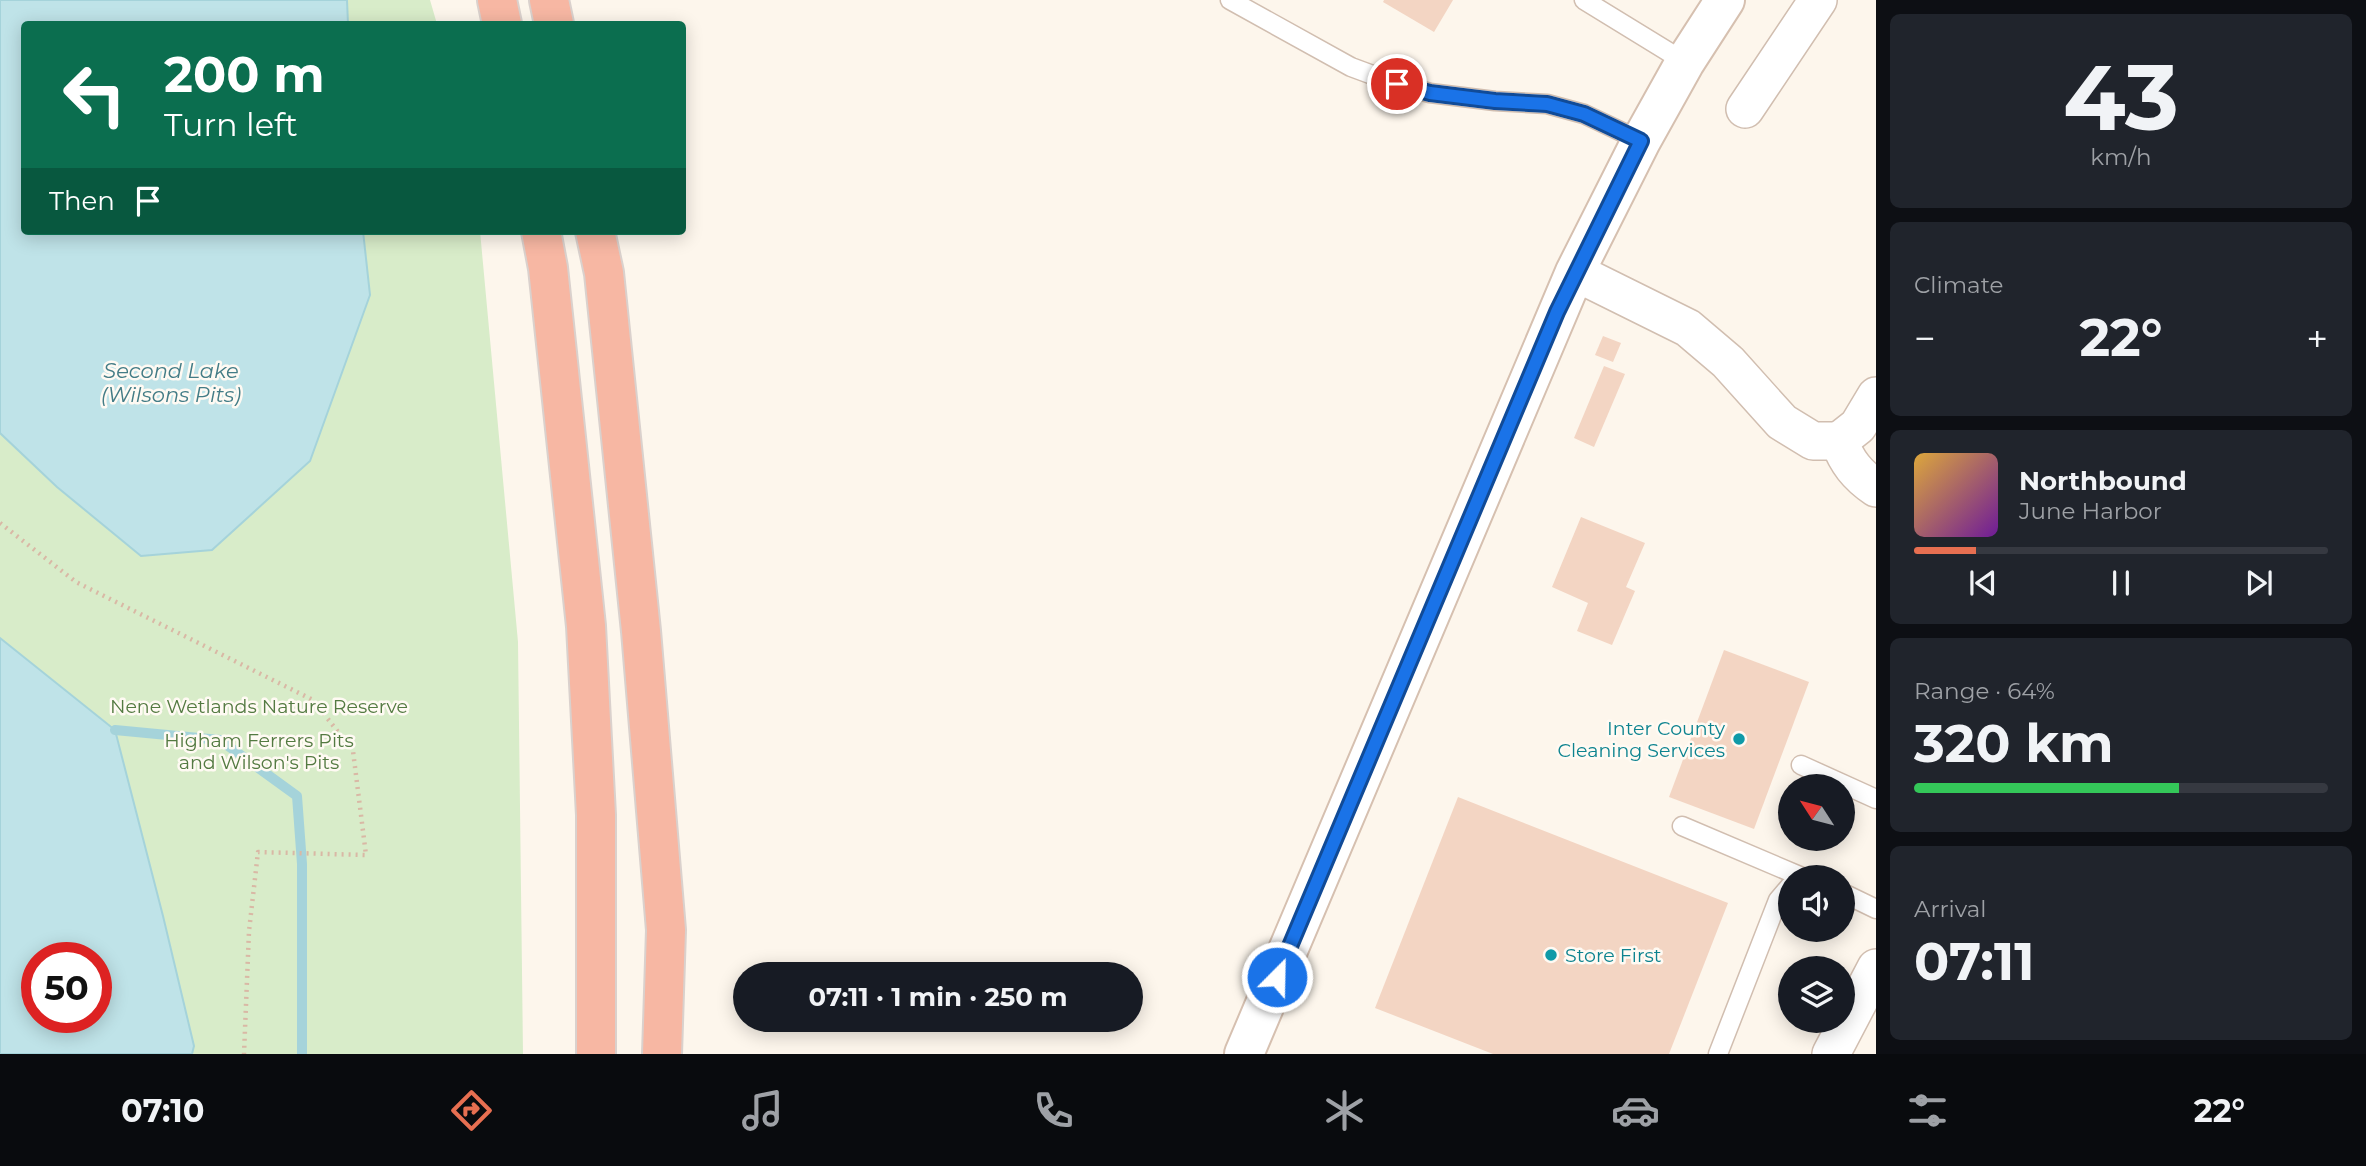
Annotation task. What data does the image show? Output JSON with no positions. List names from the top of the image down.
{
  "water": ["Second Lake (Wilsons Pits)"],
  "parks": ["Nene Wetlands Nature Reserve", "Higham Ferrers Pits and Wilson's Pits"],
  "places": ["Inter County Cleaning Services", "Store First"],
  "north": "top left",
  "page": {
    "tile": [
      ["43", "km/h"],
      "Climate",
      ["Range · 64%", "320 km"],
      ["Arrival", "07:11"]
    ],
    "turn": ["200 m", "Turn left"],
    "then": "Then",
    "heat": ["−", "22°", "+"],
    "song": ["Northbound", "June Harbor"],
    "limit": "50",
    "trip": "07:11 · 1 min · 250 m",
    "tabs": ["07:10", "22°"]
  }
}
